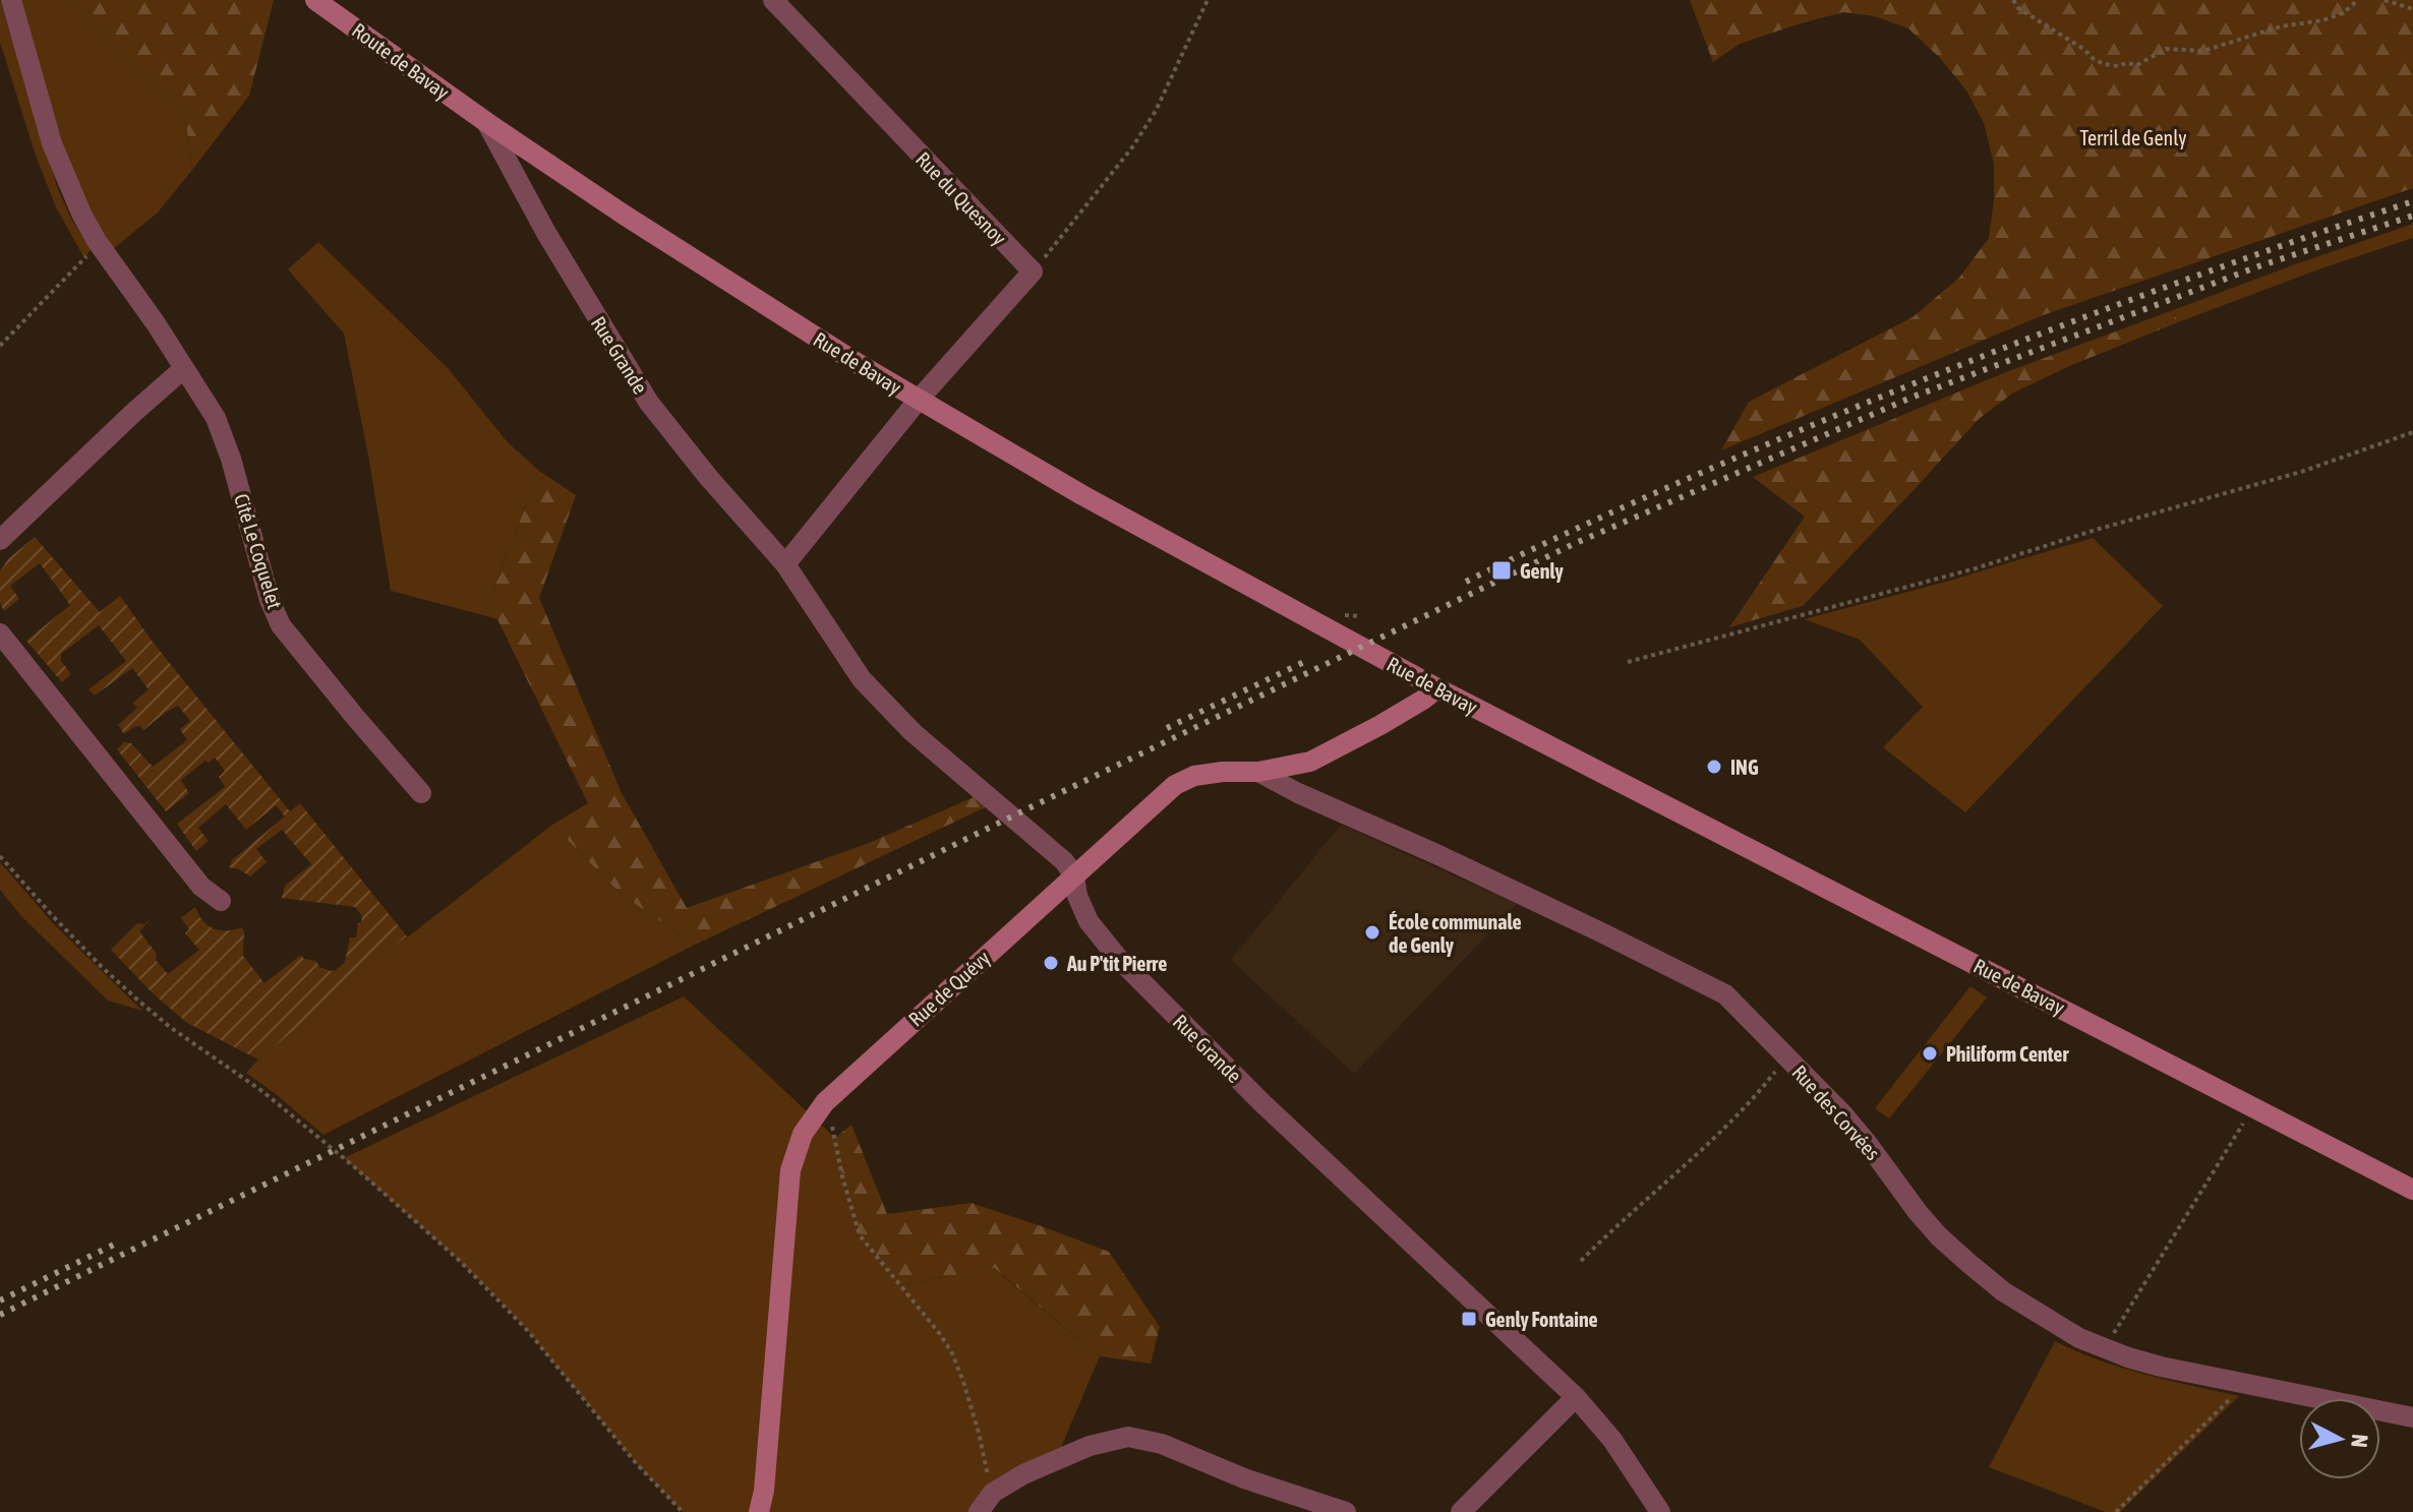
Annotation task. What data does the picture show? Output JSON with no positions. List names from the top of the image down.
{
  "streets": {
    "main road": ["Route de Bavay", "Rue de Bavay", "Rue de Quévy"],
    "street": [
      "Rue du Quesnoy",
      "Rue Grande",
      "Cité Le Coquelet",
      "Rue des Corvées"
    ]
  },
  "crossings": [
    ["Route de Bavay", "Rue Grande"],
    ["Route de Bavay", "Rue de Bavay"],
    ["Rue Grande", "Rue de Bavay"],
    ["Rue Grande", "Rue de Quévy"],
    ["Rue de Bavay", "Rue de Quévy"],
    ["Rue de Quévy", "Rue des Corvées"]
  ],
  "parks": ["Terril de Genly"],
  "places": {
    "transit": ["Genly", "Genly Fontaine"],
    "other": [
      "ING",
      "École communale de Genly",
      "Au P'tit Pierre",
      "Philiform Center"
    ]
  },
  "north": "right"
}
